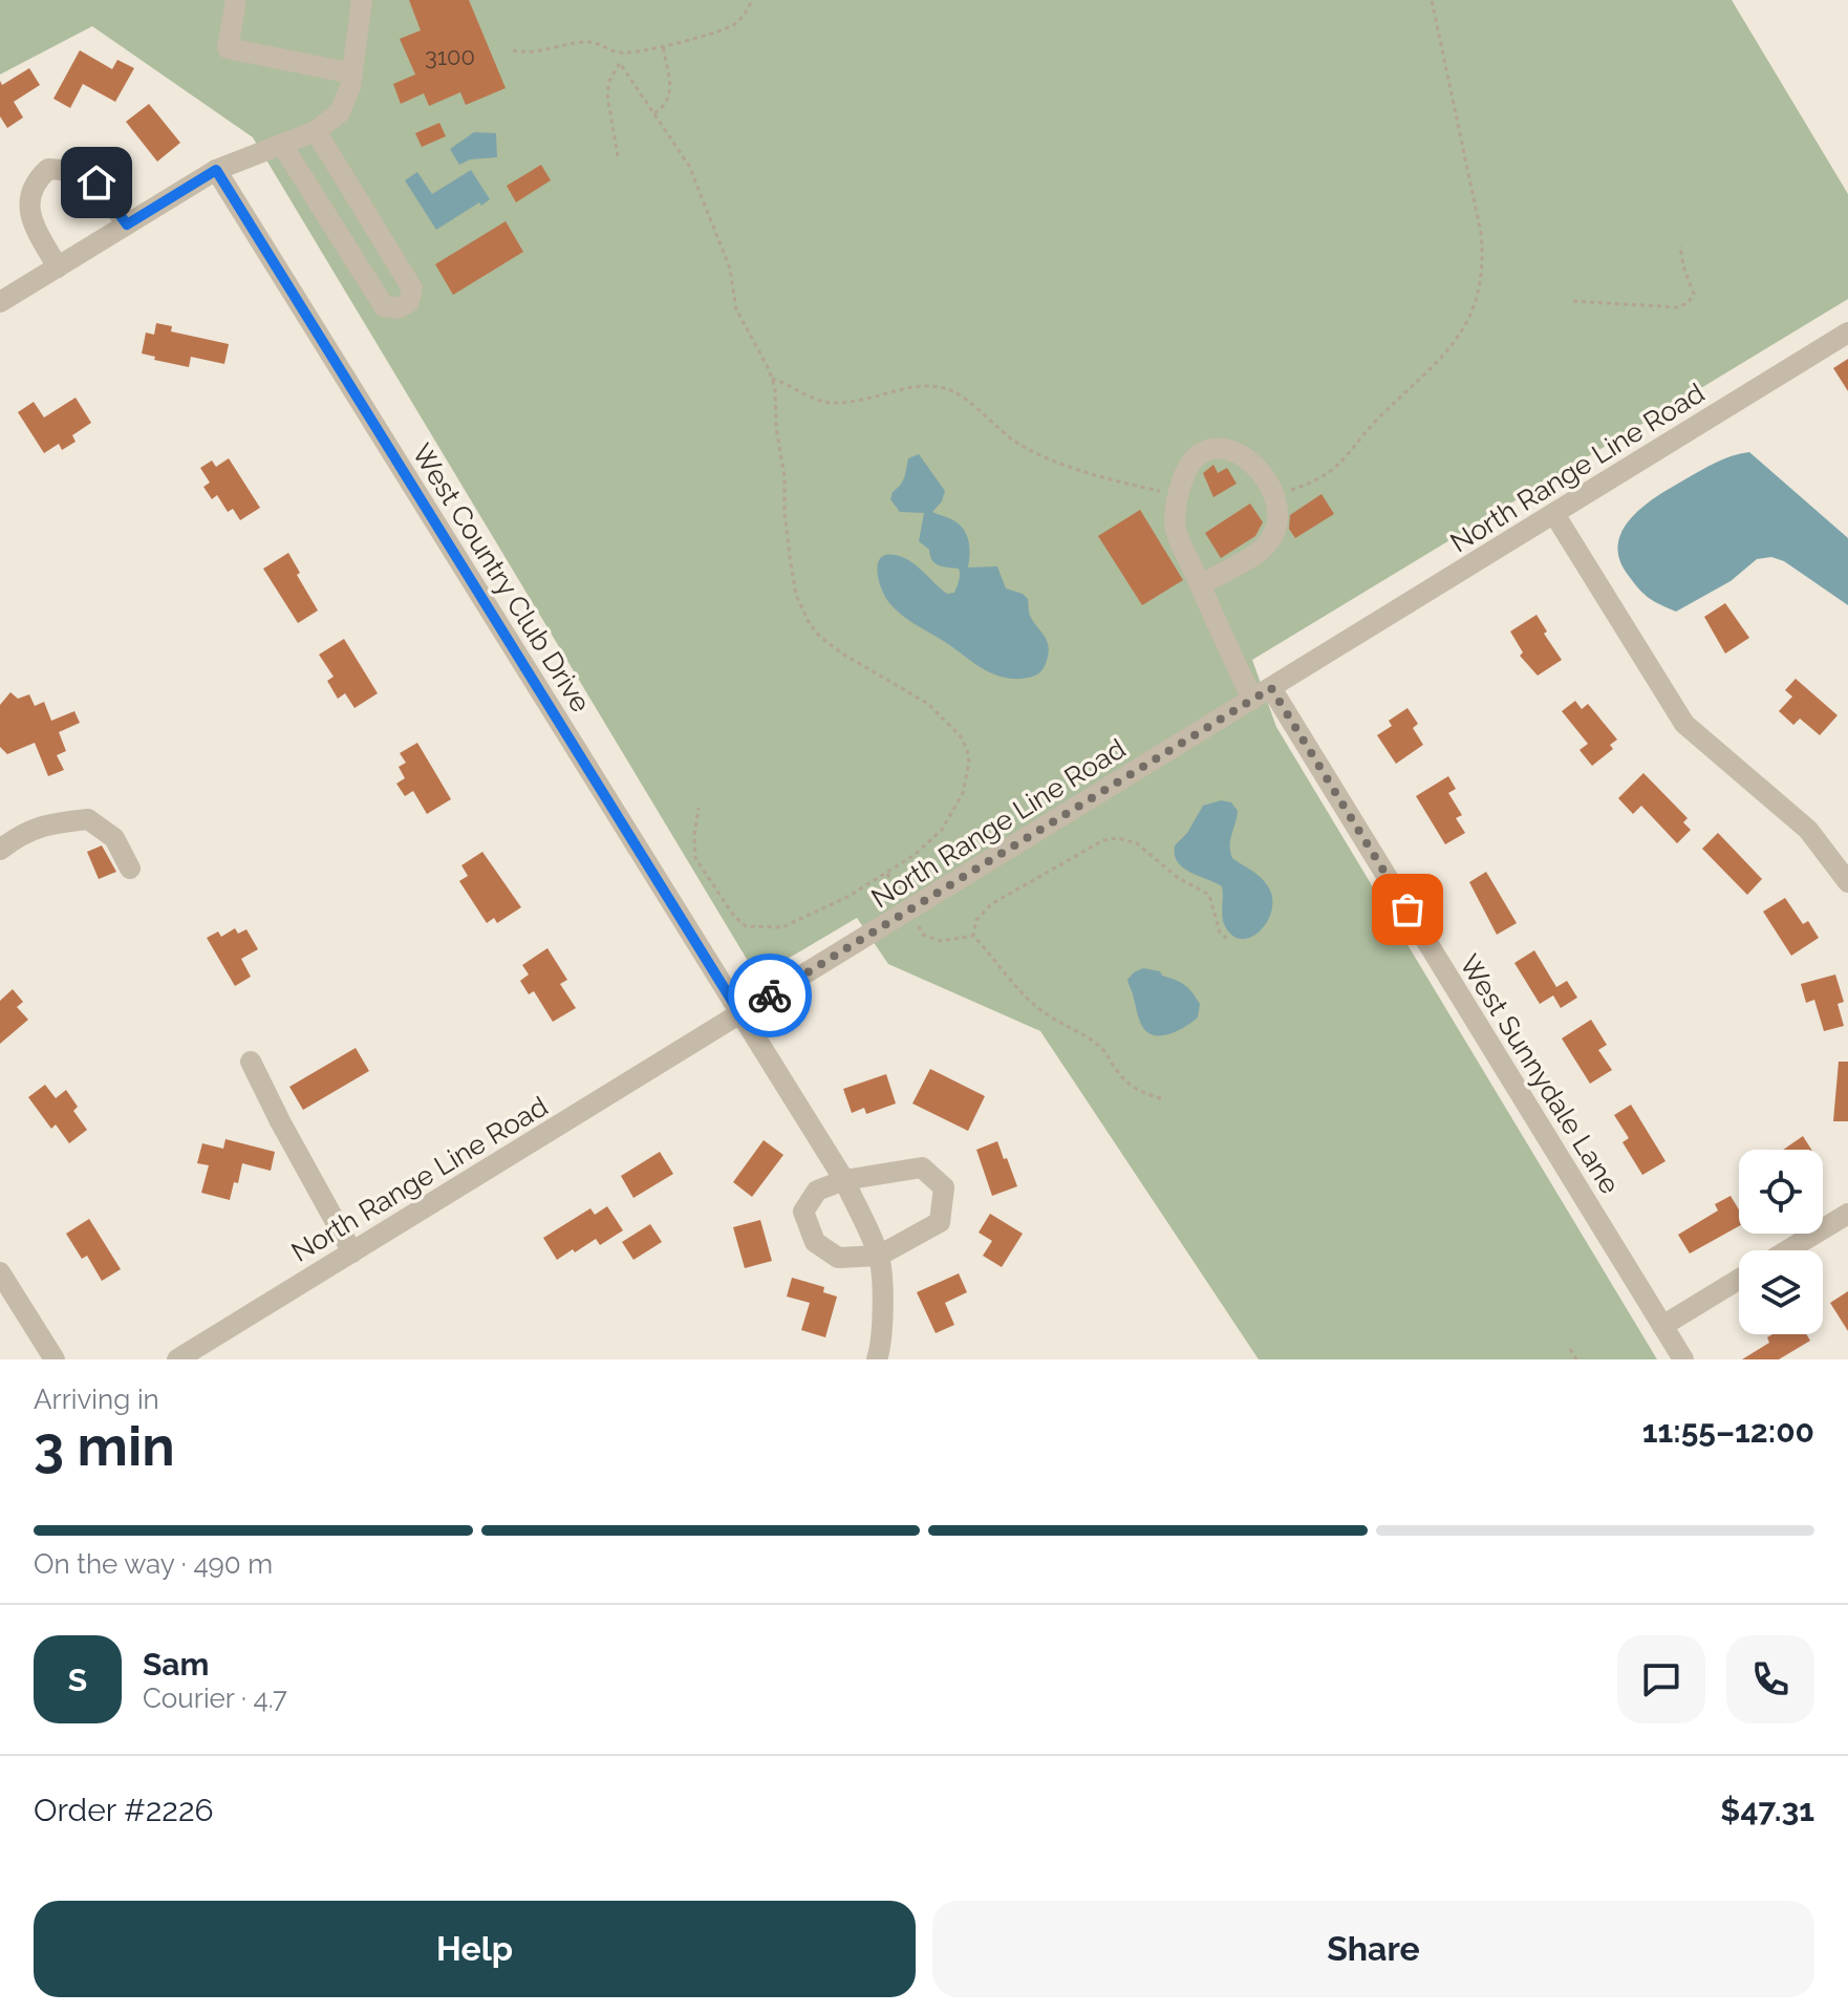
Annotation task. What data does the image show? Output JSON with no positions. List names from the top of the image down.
{
  "streets": {
    "street": ["North Range Line Road", "West Country Club Drive", "West Sunnydale Lane"]
  },
  "crossings": [
    ["North Range Line Road", "West Country Club Drive"],
    ["North Range Line Road", "West Sunnydale Lane"]
  ],
  "house_numbers": ["3100"],
  "page": {
    "heading": ["3 min", "Arriving in", "11:55–12:00"],
    "panel": [
      "Sam",
      "Courier · 4.7",
      "Order #2226",
      "$47.31"
    ],
    "bar": "On the way · 490 m",
    "round": "S",
    "buttons": ["Help", "Share"]
  }
}
